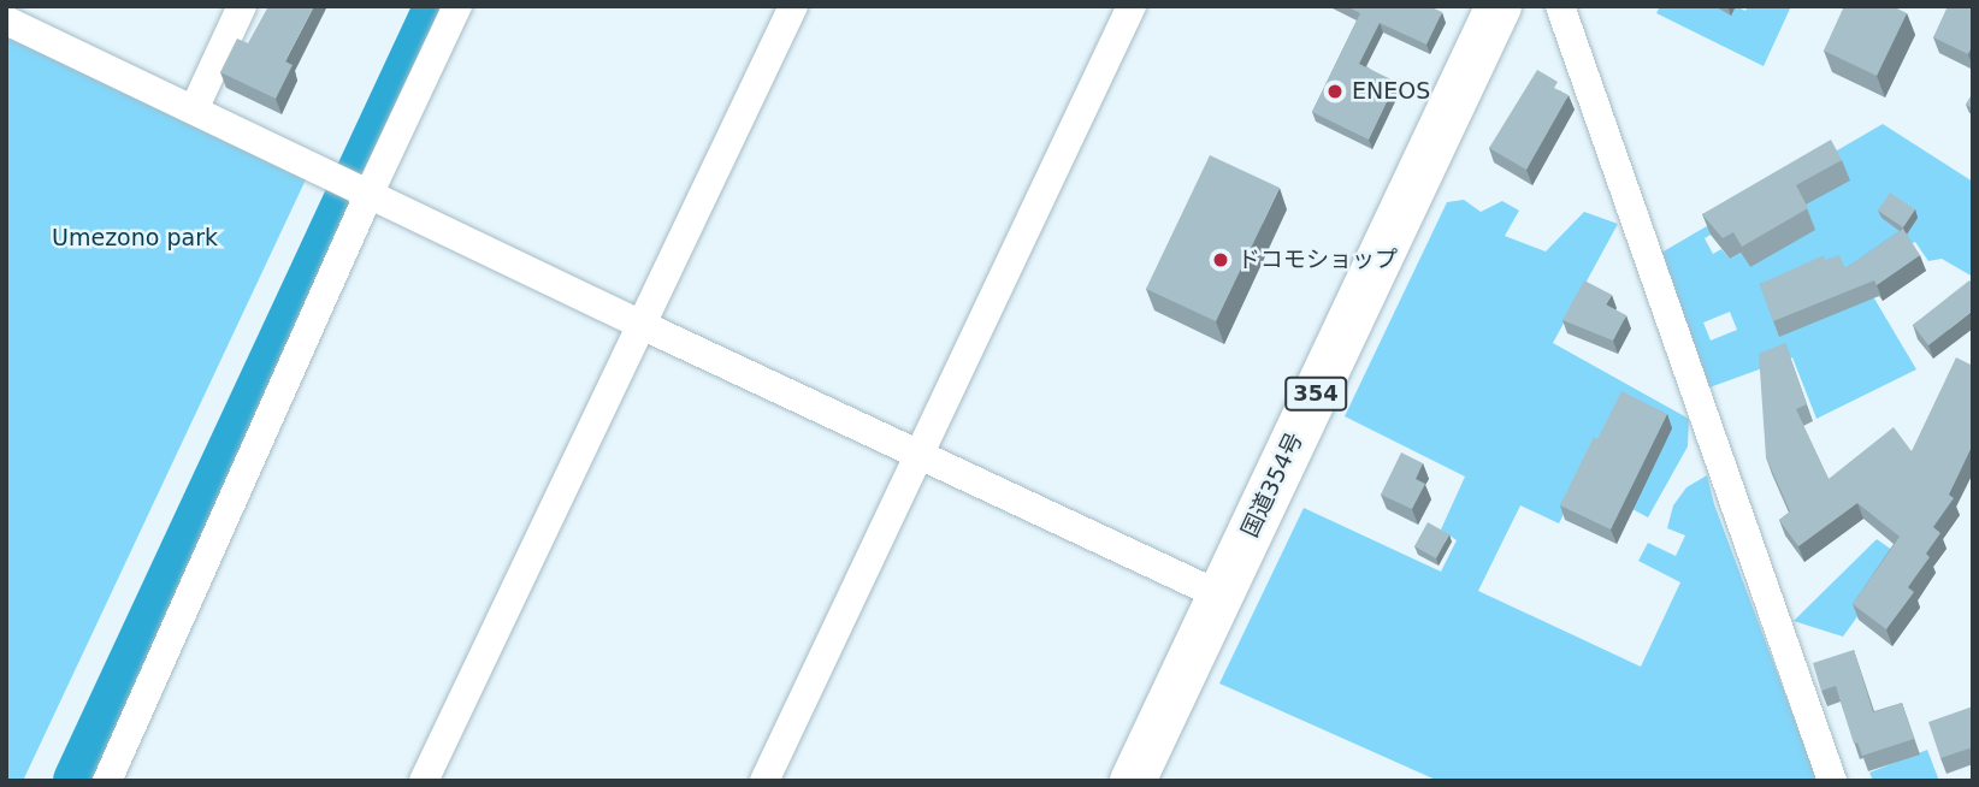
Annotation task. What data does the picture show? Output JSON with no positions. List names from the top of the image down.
{
  "streets": {
    "highway": ["354", "国道354号"]
  },
  "parks": ["Umezono park"],
  "places": ["ENEOS", "ドコモショップ"]
}
